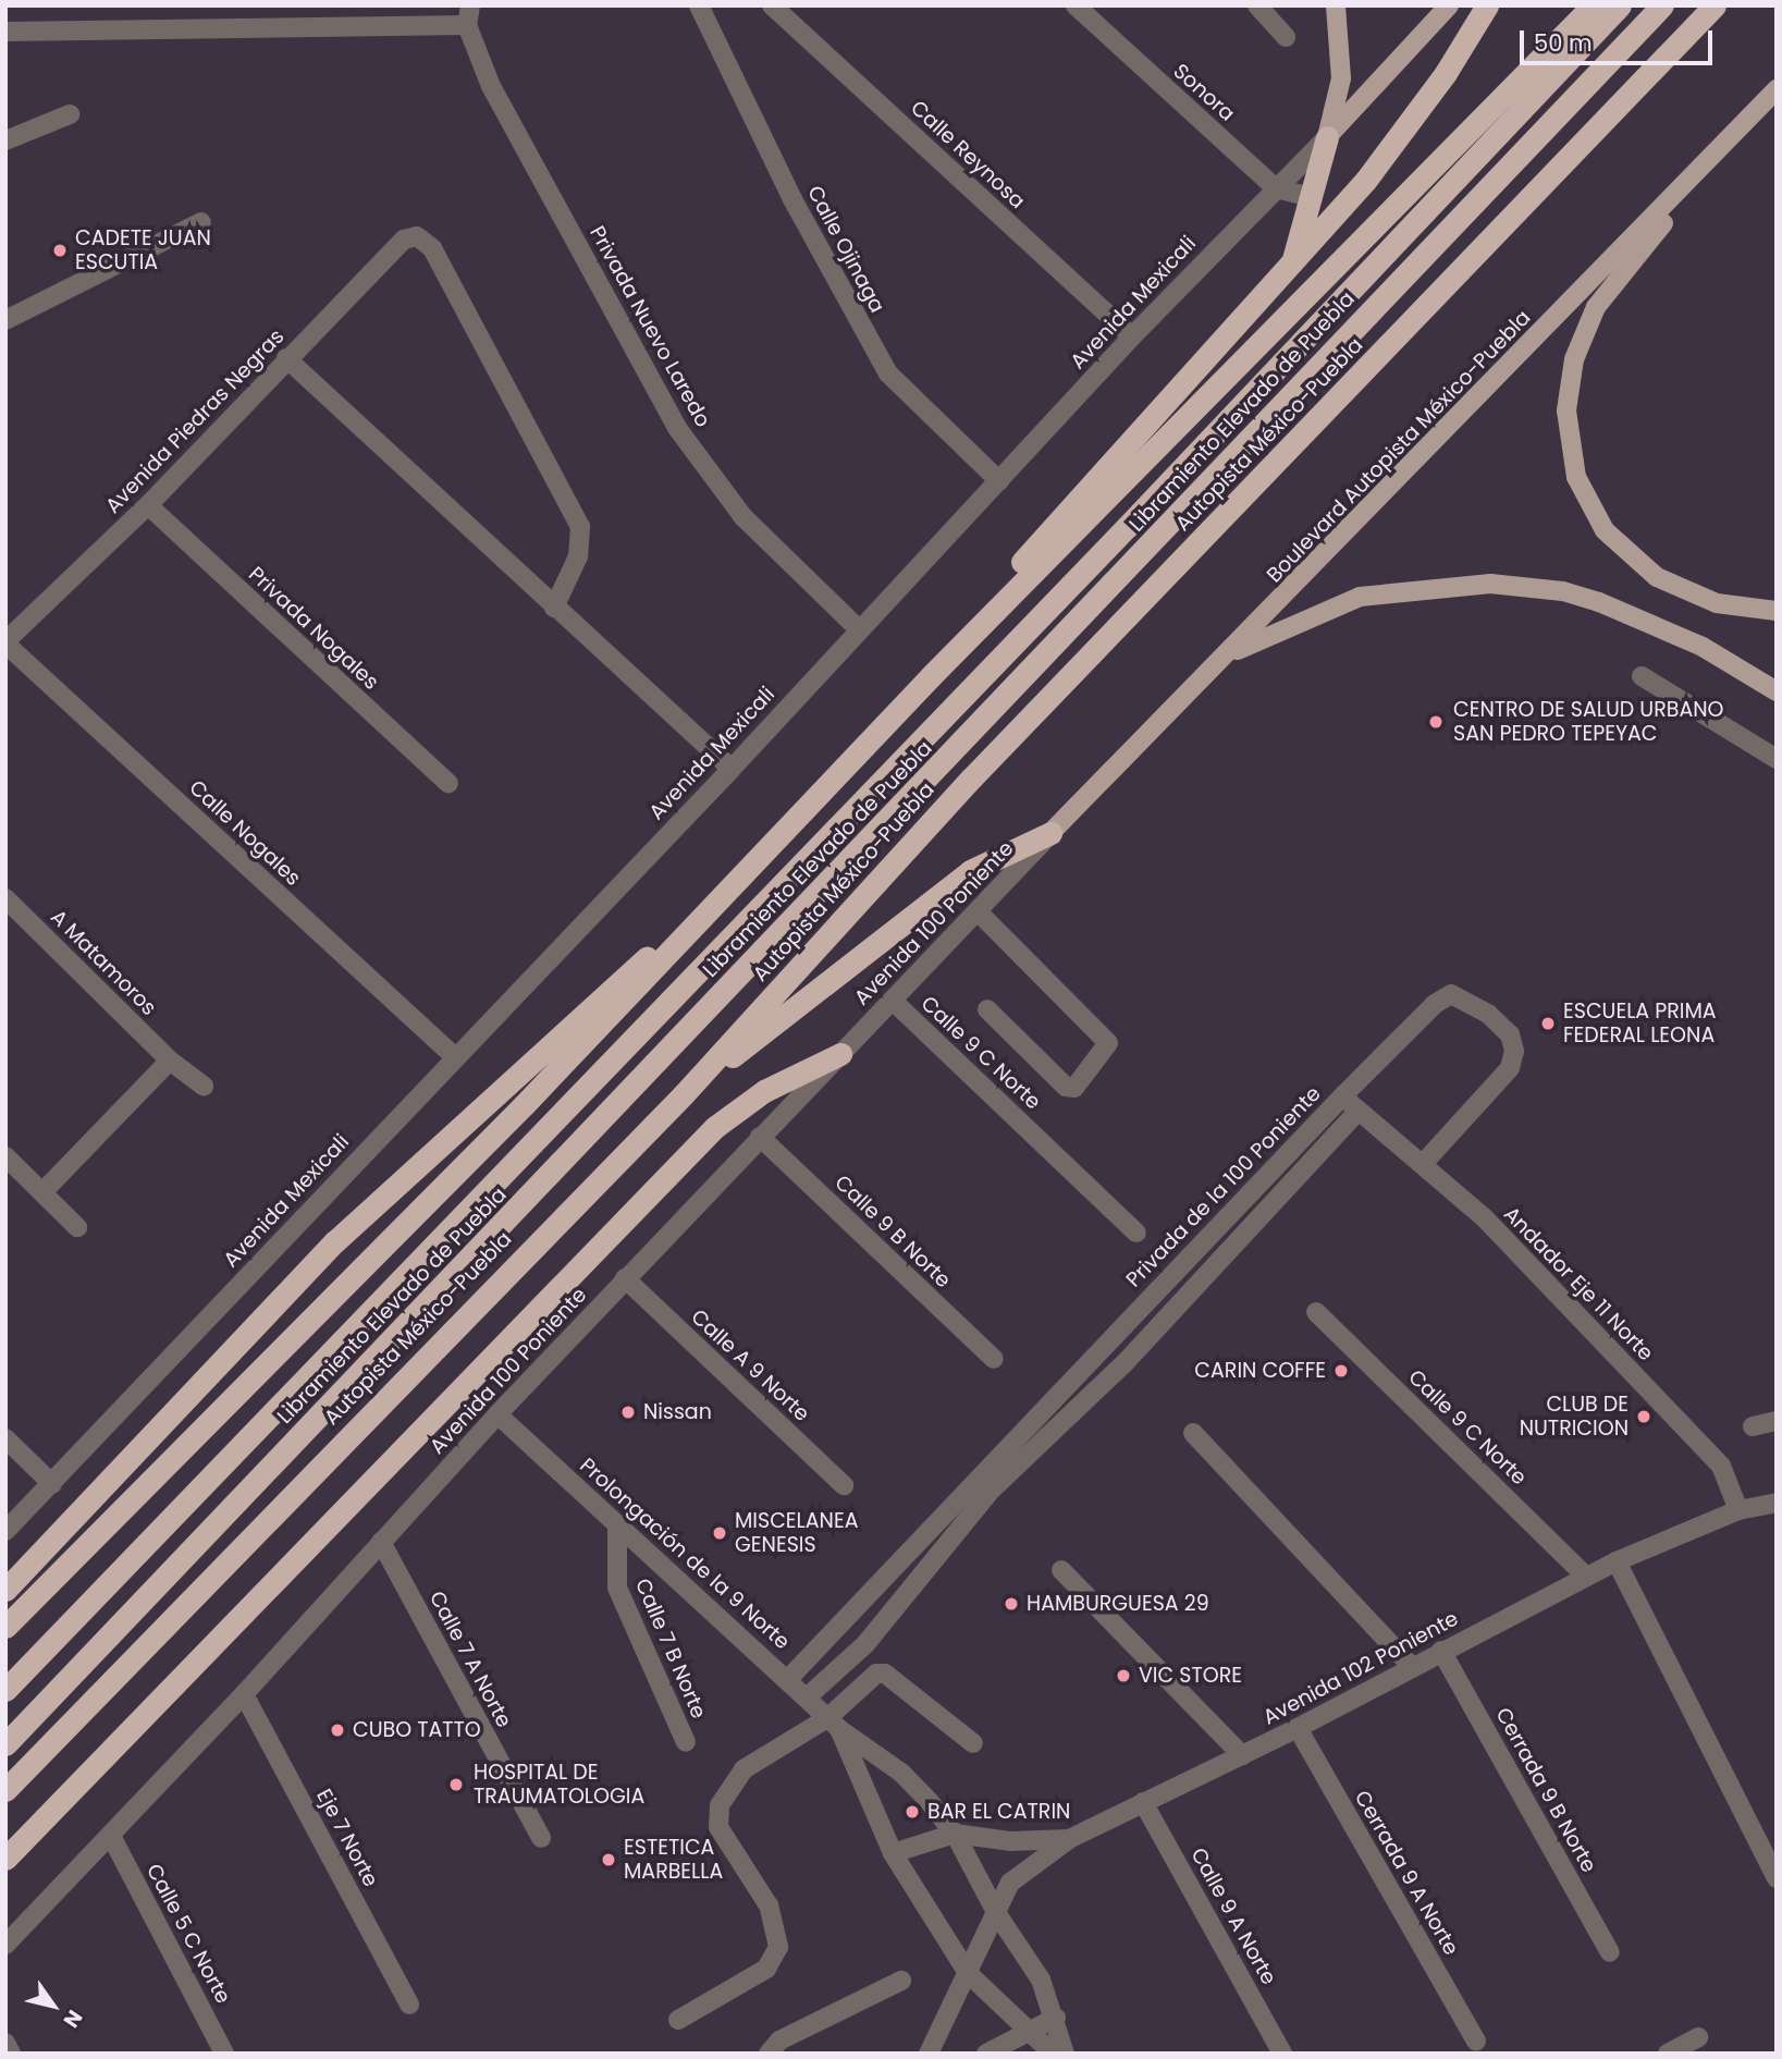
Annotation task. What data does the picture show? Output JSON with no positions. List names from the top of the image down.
{
  "streets": {
    "highway": ["Libramiento Elevado de Puebla", "Autopista México-Puebla"],
    "main road": ["Avenida Mexicali", "Boulevard Autopista México-Puebla"],
    "street": [
      "Sonora",
      "Calle Reynosa",
      "Calle Ojinaga",
      "Privada Nuevo Laredo",
      "Avenida Piedras Negras",
      "Privada Nogales",
      "Calle Nogales",
      "Avenida 100 Poniente",
      "A Matamoros",
      "Calle 9 C Norte",
      "Privada de la 100 Poniente",
      "Calle 9 B Norte",
      "Andador Eje 11 Norte",
      "Calle A 9 Norte",
      "Prolongación de la 9 Norte",
      "Calle 7 B Norte",
      "Calle 7 A Norte",
      "Avenida 102 Poniente",
      "Cerrada 9 B Norte",
      "Eje 7 Norte",
      "Cerrada 9 A Norte",
      "Calle 9 A Norte",
      "Calle 5 C Norte"
    ]
  },
  "crossings": [
    ["Sonora", "Avenida Mexicali"],
    ["Calle Reynosa", "Avenida Mexicali"],
    ["Calle Ojinaga", "Avenida Mexicali"],
    ["Avenida Mexicali", "Privada Nuevo Laredo"],
    ["Avenida Mexicali", "Calle Nogales"],
    ["Avenida Piedras Negras", "Privada Nogales"],
    ["Avenida Piedras Negras", "Calle Nogales"],
    ["Boulevard Autopista México-Puebla", "Avenida 100 Poniente"],
    ["Avenida 100 Poniente", "Calle 9 C Norte"],
    ["Avenida 100 Poniente", "Calle 9 B Norte"],
    ["Avenida 100 Poniente", "Calle A 9 Norte"],
    ["Avenida 100 Poniente", "Prolongación de la 9 Norte"],
    ["Avenida 100 Poniente", "Calle 7 A Norte"],
    ["Avenida 100 Poniente", "Eje 7 Norte"],
    ["Avenida 100 Poniente", "Calle 5 C Norte"],
    ["Calle 9 C Norte", "Avenida 102 Poniente"],
    ["Privada de la 100 Poniente", "Andador Eje 11 Norte"],
    ["Privada de la 100 Poniente", "Prolongación de la 9 Norte"],
    ["Andador Eje 11 Norte", "Avenida 102 Poniente"],
    ["Prolongación de la 9 Norte", "Calle 7 B Norte"],
    ["Prolongación de la 9 Norte", "Avenida 102 Poniente"],
    ["Avenida 102 Poniente", "Cerrada 9 B Norte"],
    ["Avenida 102 Poniente", "Cerrada 9 A Norte"],
    ["Avenida 102 Poniente", "Calle 9 A Norte"]
  ],
  "places": [
    "CADETE JUAN ESCUTIA",
    "CENTRO DE SALUD URBANO SAN PEDRO TEPEYAC",
    "ESCUELA PRIMA FEDERAL LEONA",
    "CARIN COFFE",
    "Nissan",
    "CLUB DE NUTRICION",
    "MISCELANEA GENESIS",
    "HAMBURGUESA 29",
    "VIC STORE",
    "CUBO TATTO",
    "HOSPITAL DE TRAUMATOLOGIA",
    "BAR EL CATRIN",
    "ESTETICA MARBELLA"
  ],
  "scale_bar": "50 m",
  "north": "bottom right"
}
